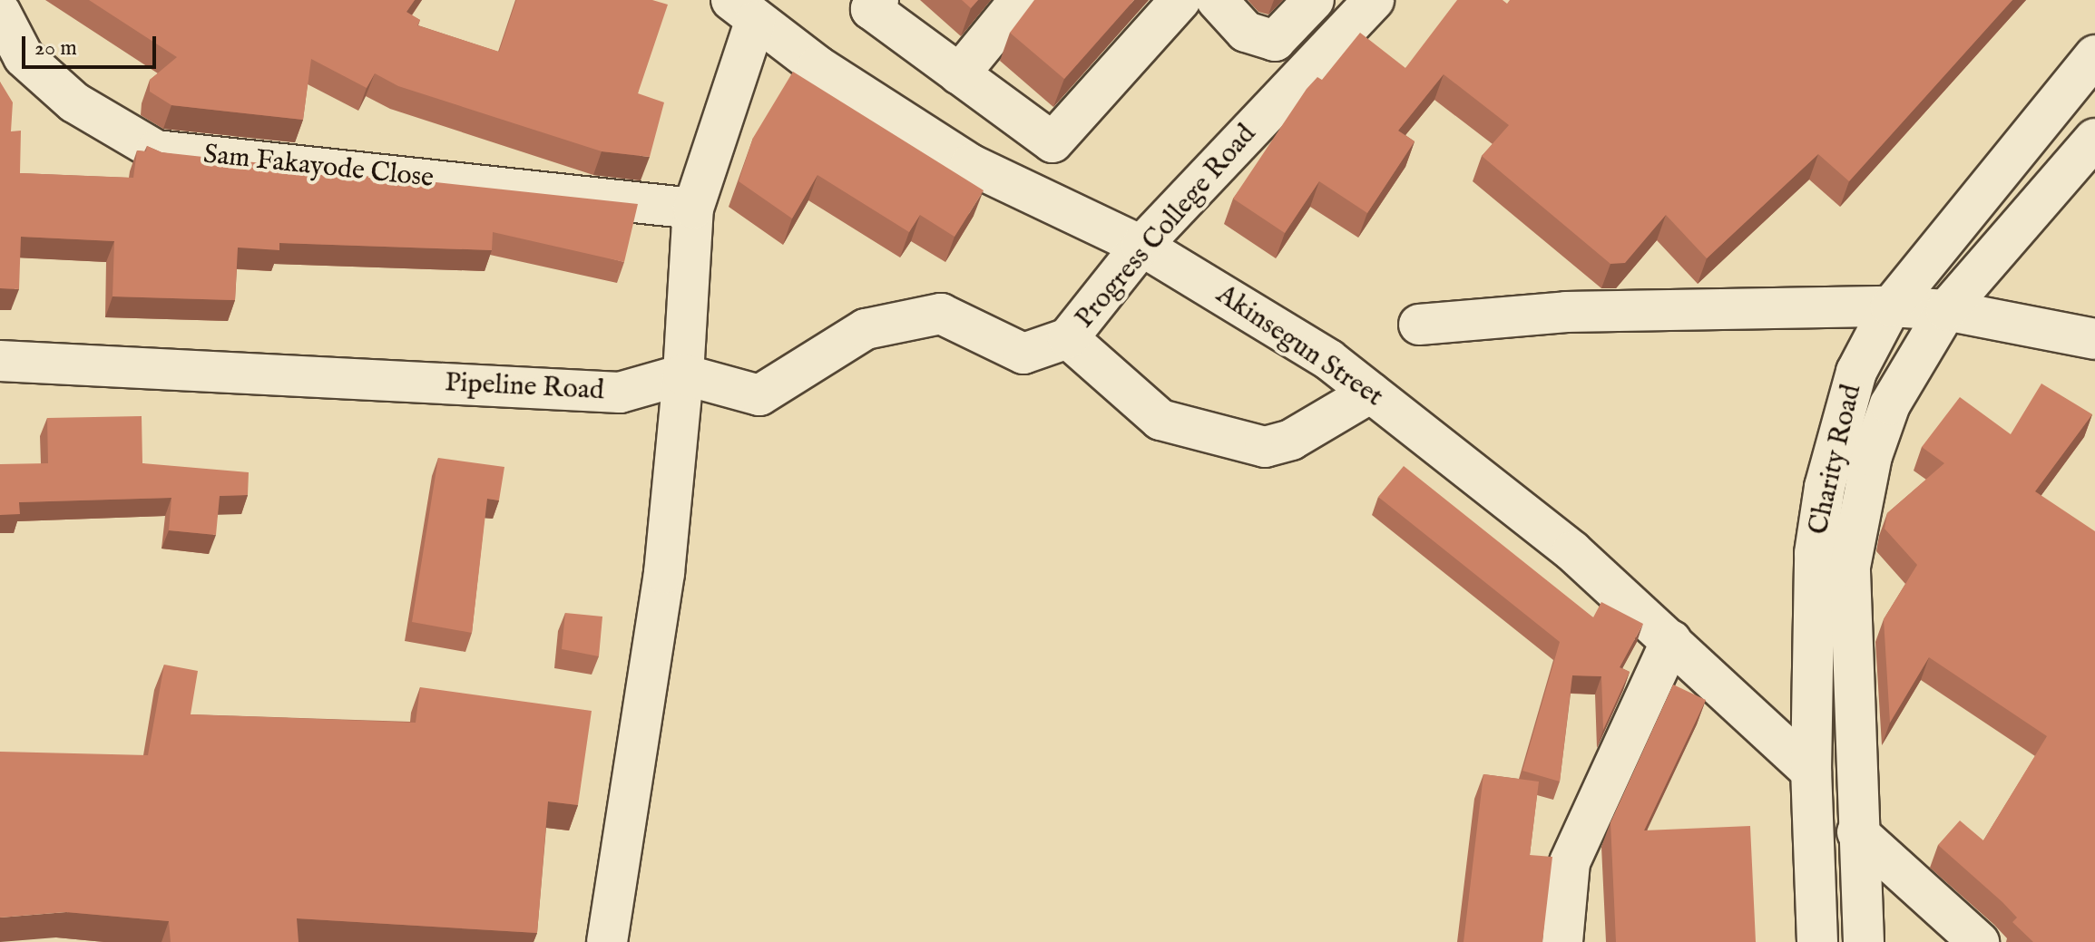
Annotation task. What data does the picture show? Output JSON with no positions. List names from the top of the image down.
{
  "streets": {
    "street": [
      "Sam Fakayode Close",
      "Progress College Road",
      "Akinsegun Street",
      "Pipeline Road",
      "Charity Road"
    ]
  },
  "crossings": [
    ["Progress College Road", "Akinsegun Street"],
    ["Progress College Road", "Pipeline Road"],
    ["Akinsegun Street", "Charity Road"]
  ],
  "scale_bar": "20 m"
}
